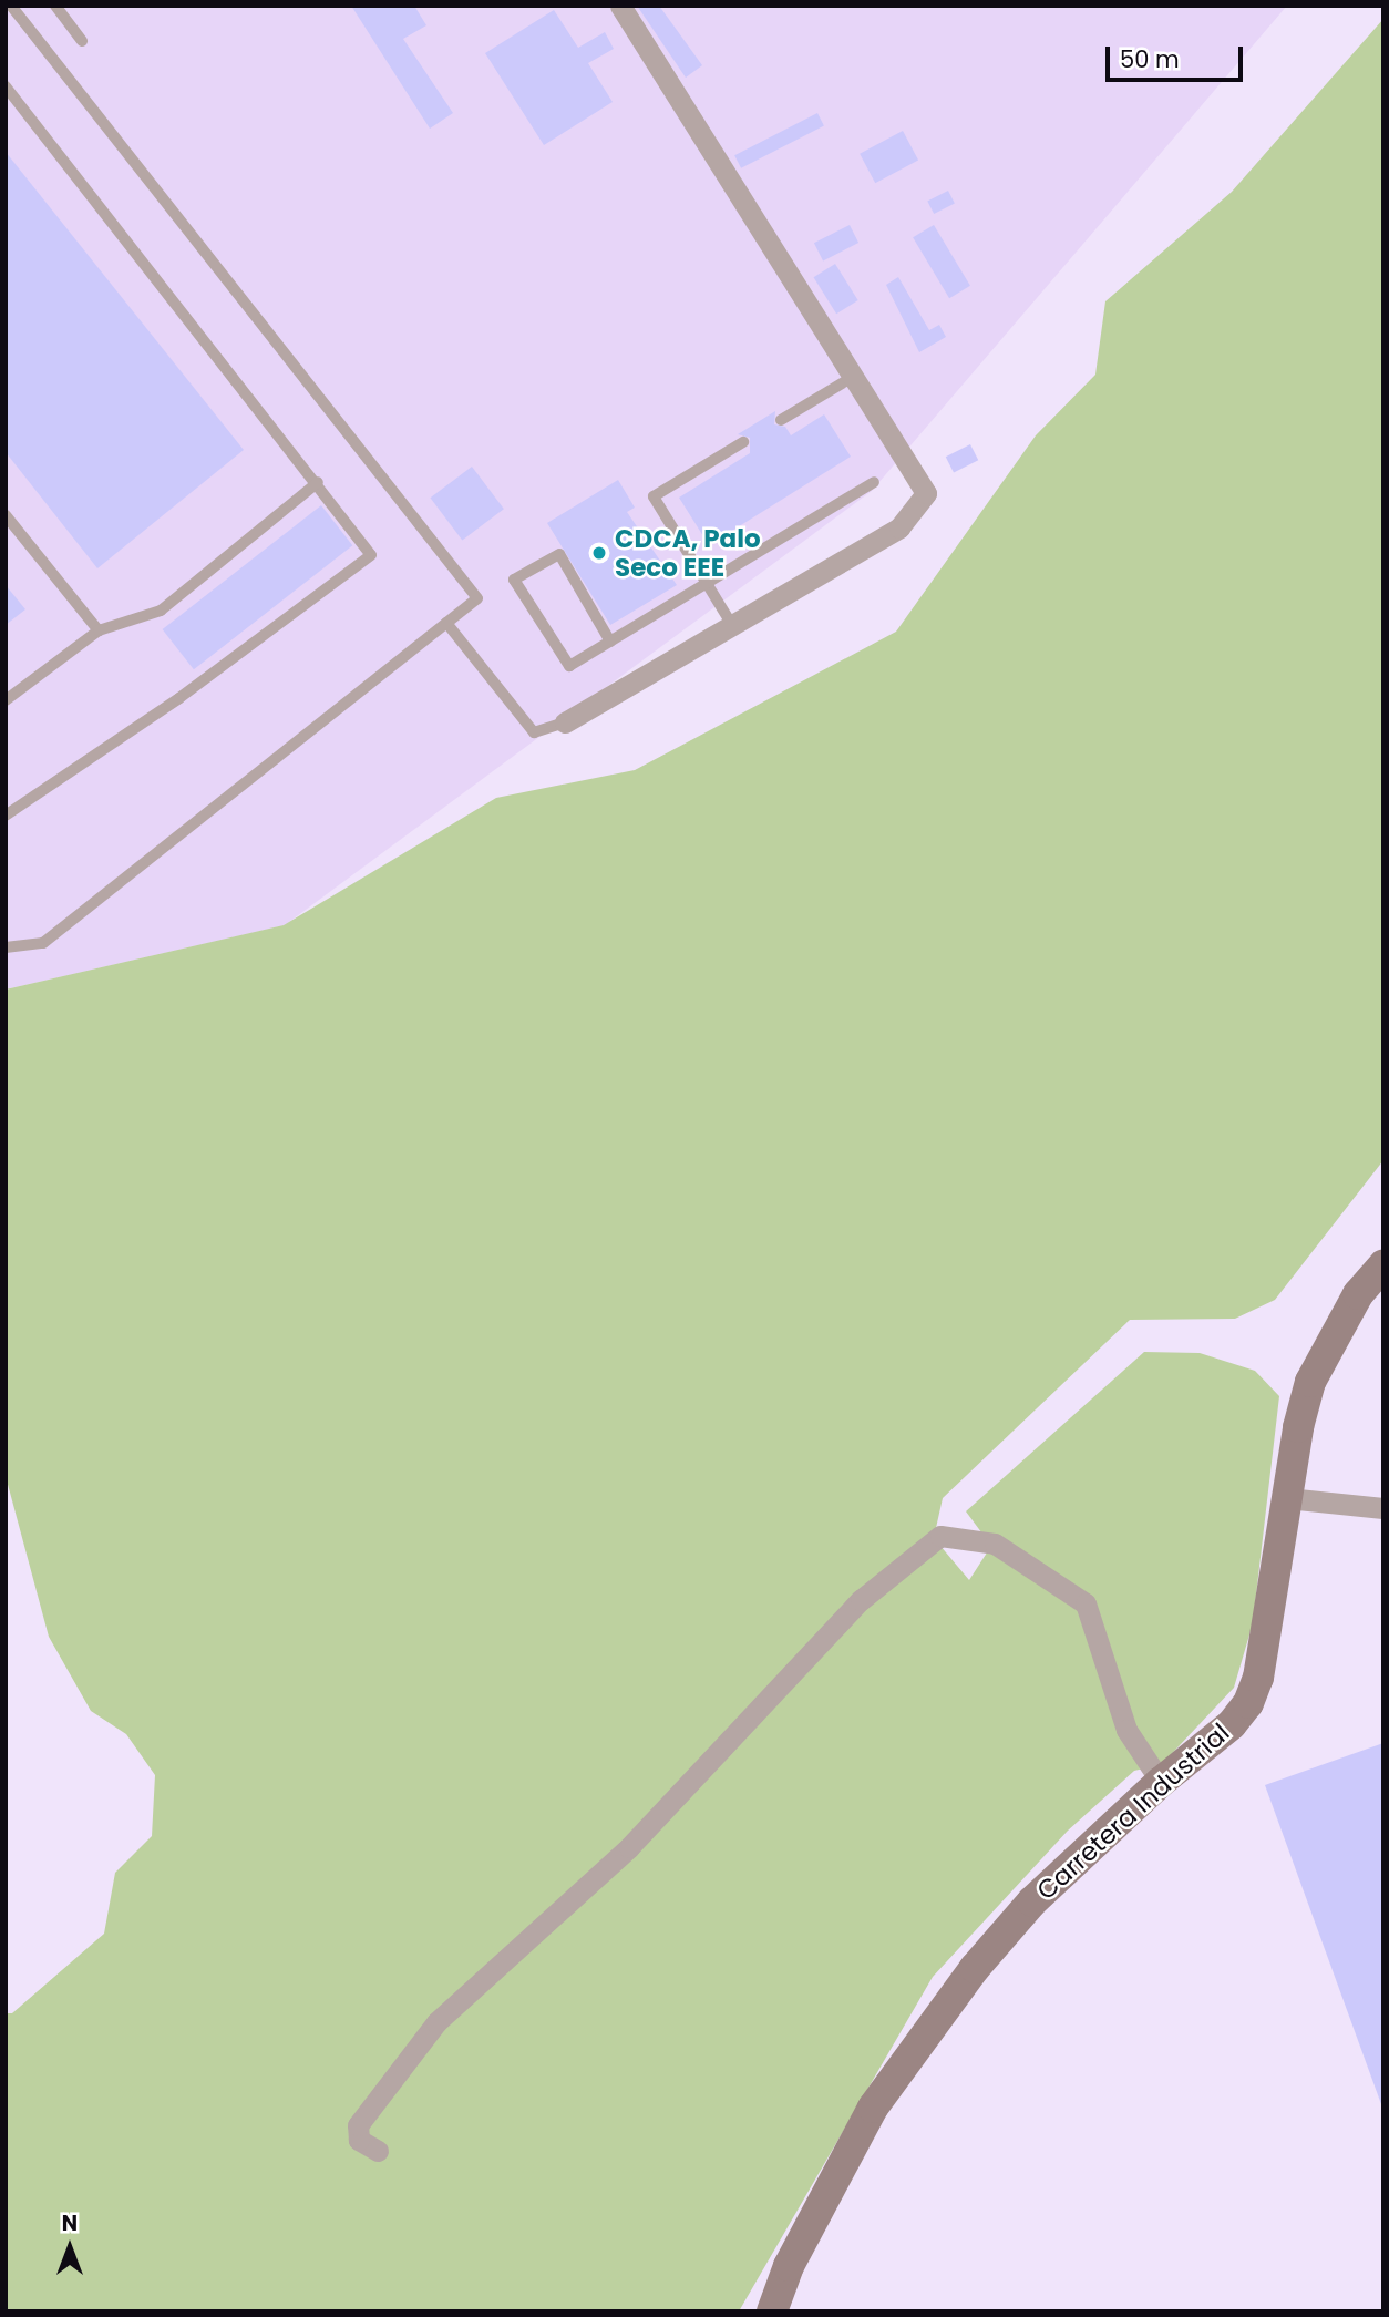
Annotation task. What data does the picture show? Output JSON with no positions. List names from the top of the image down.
{
  "streets": {
    "street": ["Carretera Industrial"]
  },
  "places": ["CDCA, Palo Seco EEE"],
  "scale_bar": "50 m",
  "north": "top"
}
